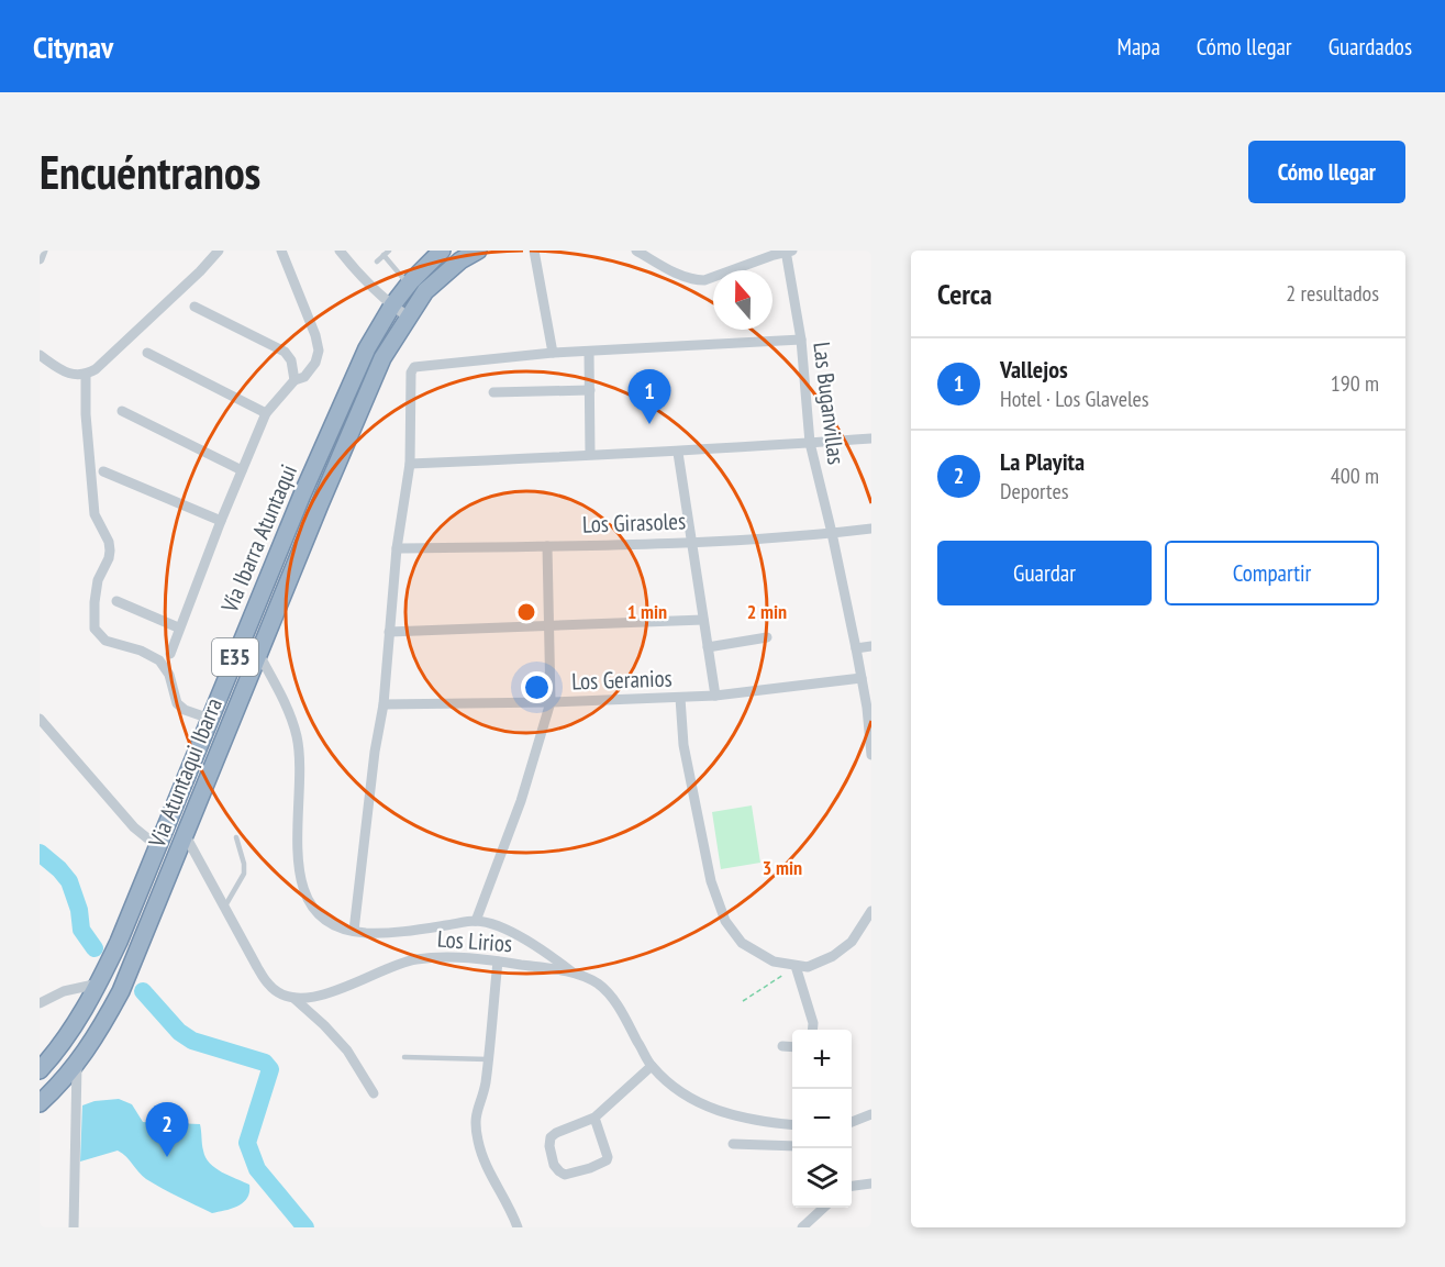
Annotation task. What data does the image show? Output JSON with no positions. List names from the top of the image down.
{
  "streets": {
    "highway": ["Vía Ibarra Atuntaqui", "E35", "Via Atuntaqui Ibarra"],
    "street": [
      "Las Buganvillas",
      "Los Girasoles",
      "Los Geranios",
      "Los Lirios"
    ]
  },
  "crossings": [
    ["Las Buganvillas", "Los Girasoles"],
    ["Las Buganvillas", "Los Geranios"]
  ],
  "north": "top",
  "page": {
    "header": "Citynav",
    "nav": ["Mapa", "Cómo llegar", "Guardados"],
    "buttons": [
      "Cómo llegar",
      ["Guardar", "Compartir"]
    ],
    "title": "Encuéntranos",
    "heading": ["Cerca", "2 resultados"],
    "list": [
      {
        "mark": "1",
        "name": "Vallejos",
        "note": "Hotel · Los Glaveles",
        "value": "190 m"
      },
      {
        "mark": "2",
        "name": "La Playita",
        "note": "Deportes",
        "value": "400 m"
      }
    ],
    "pins": ["1", "2"],
    "map_buttons": ["+", "−"]
  },
  "rings": ["1 min", "2 min", "3 min"]
}
